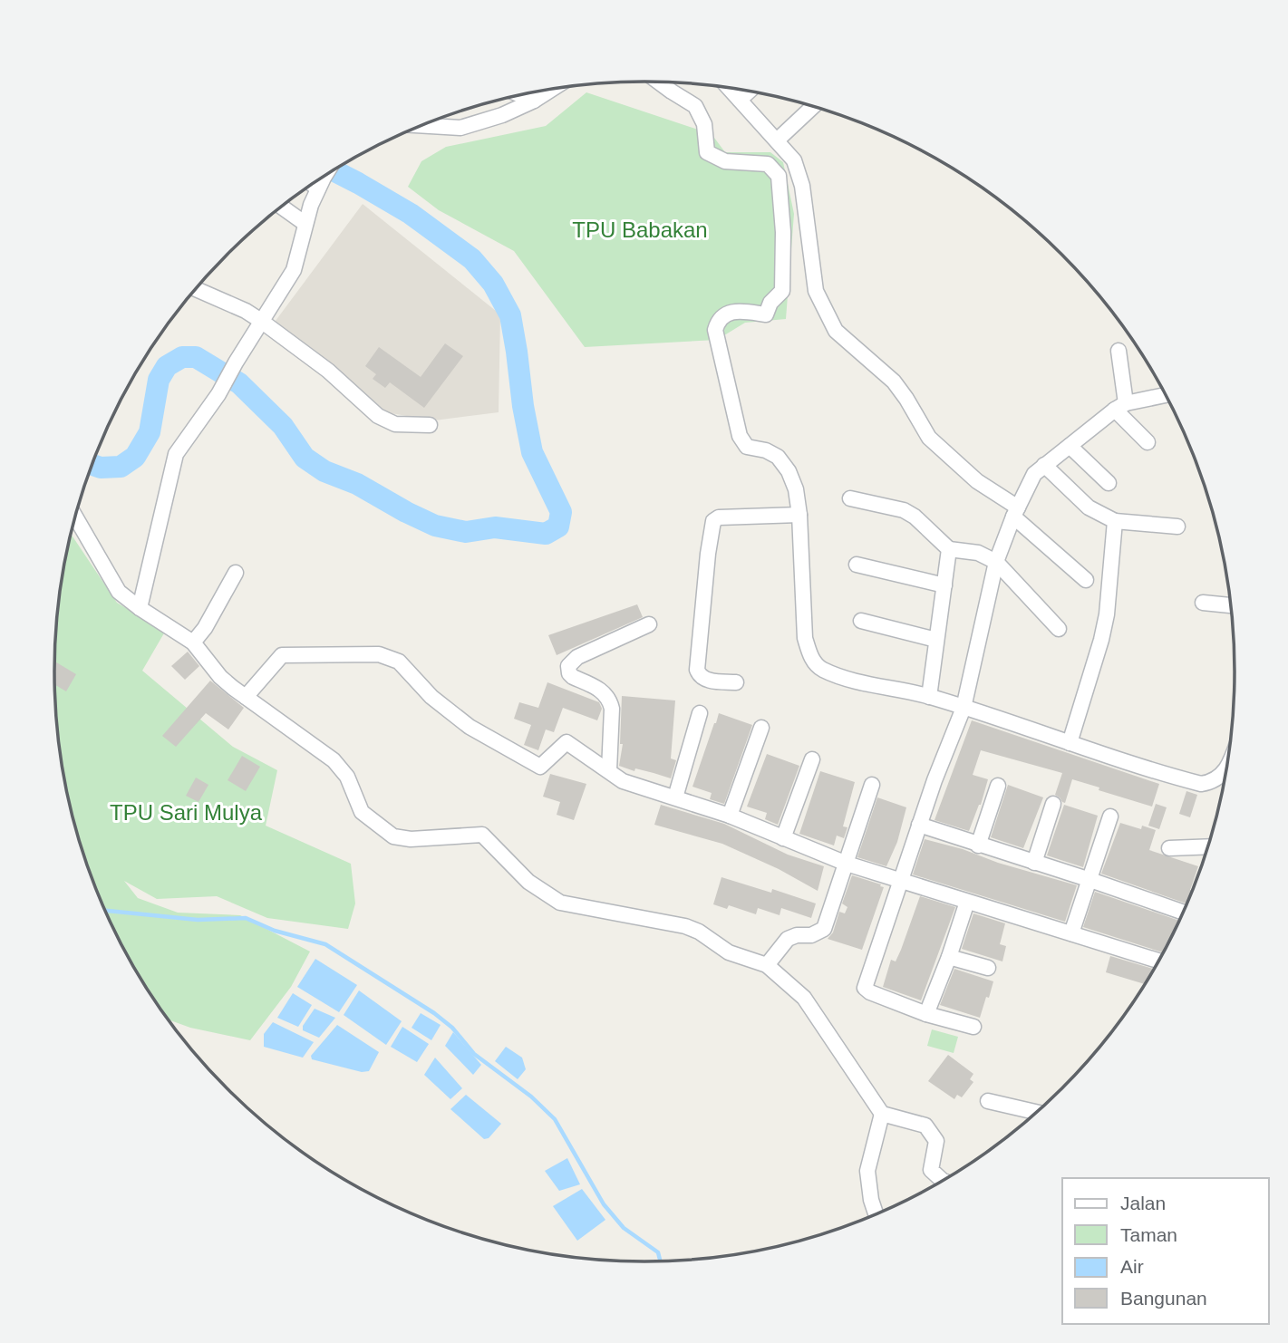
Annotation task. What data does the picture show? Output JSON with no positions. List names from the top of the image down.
{
  "parks": ["TPU Babakan", "TPU Sari Mulya"],
  "legend": [
    "Jalan",
    "Taman",
    "Air",
    "Bangunan"
  ]
}
